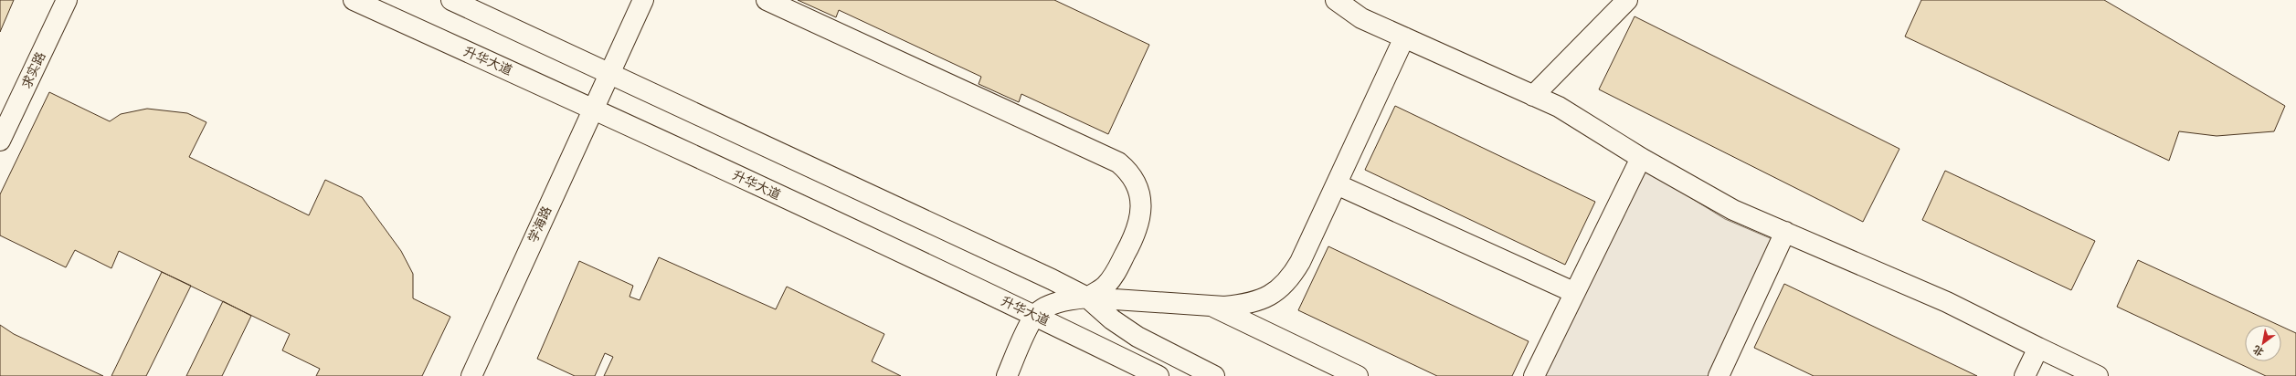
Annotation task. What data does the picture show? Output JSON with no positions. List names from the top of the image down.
{
  "streets": {
    "street": ["升华大道", "求实路", "学海路"]
  },
  "crossings": [
    ["升华大道", "学海路"]
  ],
  "north": "bottom left"
}
